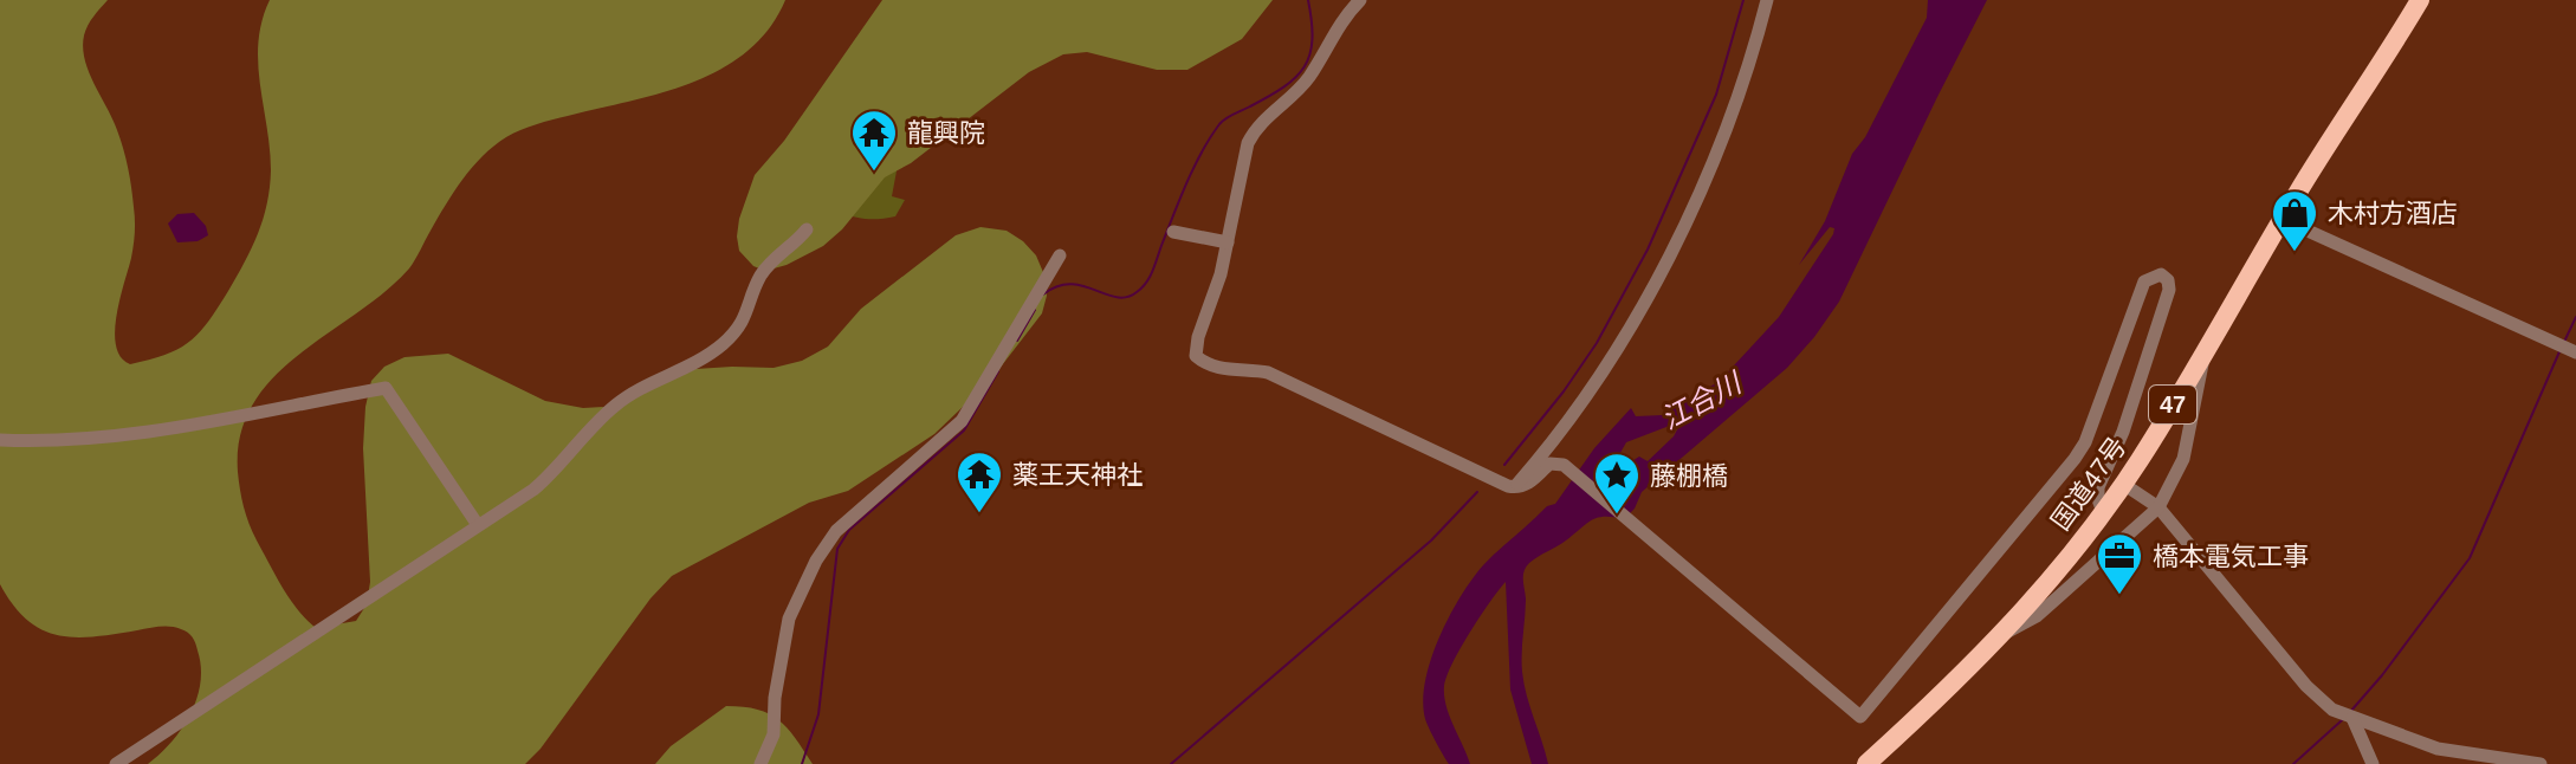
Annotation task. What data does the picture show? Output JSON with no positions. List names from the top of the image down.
{
  "streets": {
    "highway": ["47", "国道47号"]
  },
  "water": ["江合川"],
  "places": {
    "temple": ["龍興院", "薬王天神社"],
    "shop": ["木村方酒店"],
    "place": ["藤棚橋"],
    "office": ["橋本電気工事"]
  }
}
